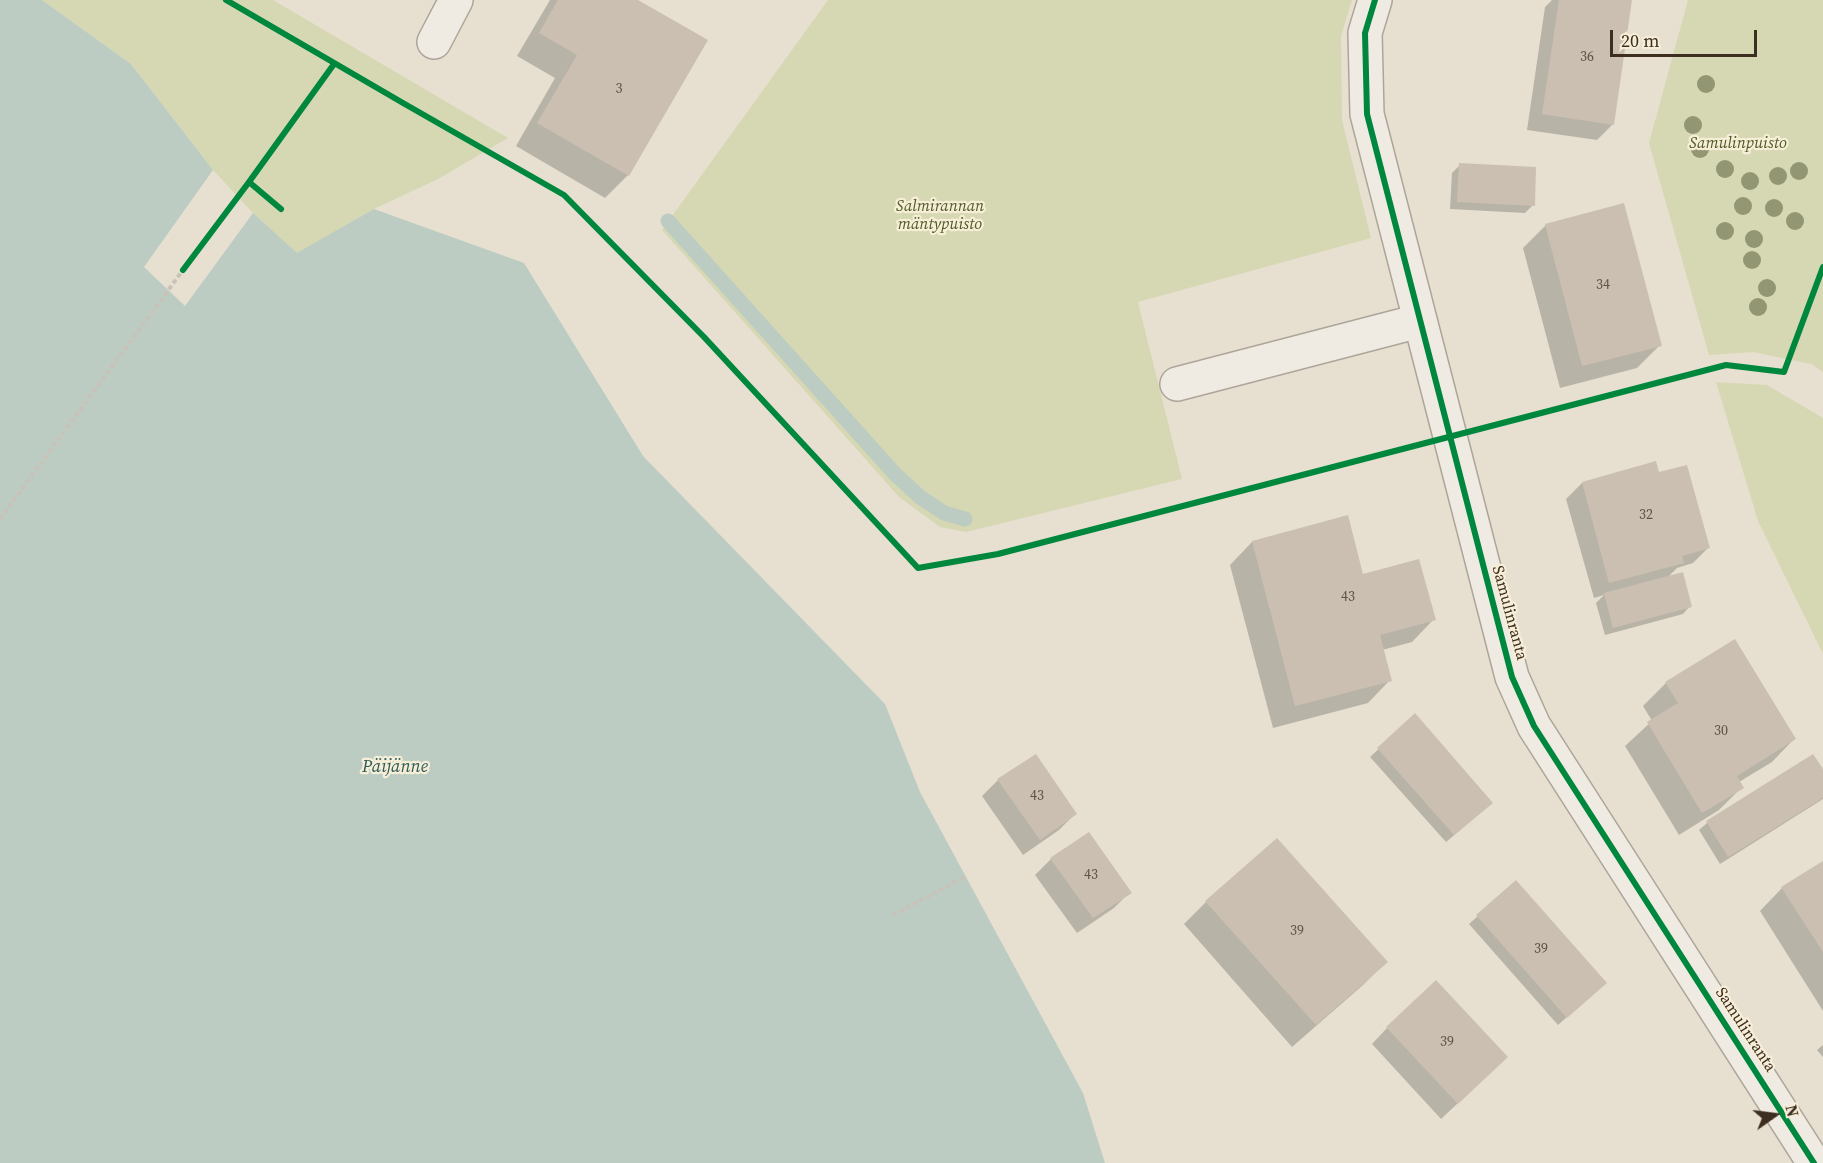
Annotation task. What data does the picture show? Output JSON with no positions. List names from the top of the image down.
{
  "streets": {
    "street": ["Samulinranta"]
  },
  "water": ["Päijänne"],
  "parks": ["Samulinpuisto", "Salmirannan mäntypuisto"],
  "house_numbers": [
    "36",
    "3",
    "34",
    "32",
    "43",
    "30",
    "43",
    "43",
    "39",
    "39",
    "39"
  ],
  "scale_bar": "20 m",
  "north": "right"
}
